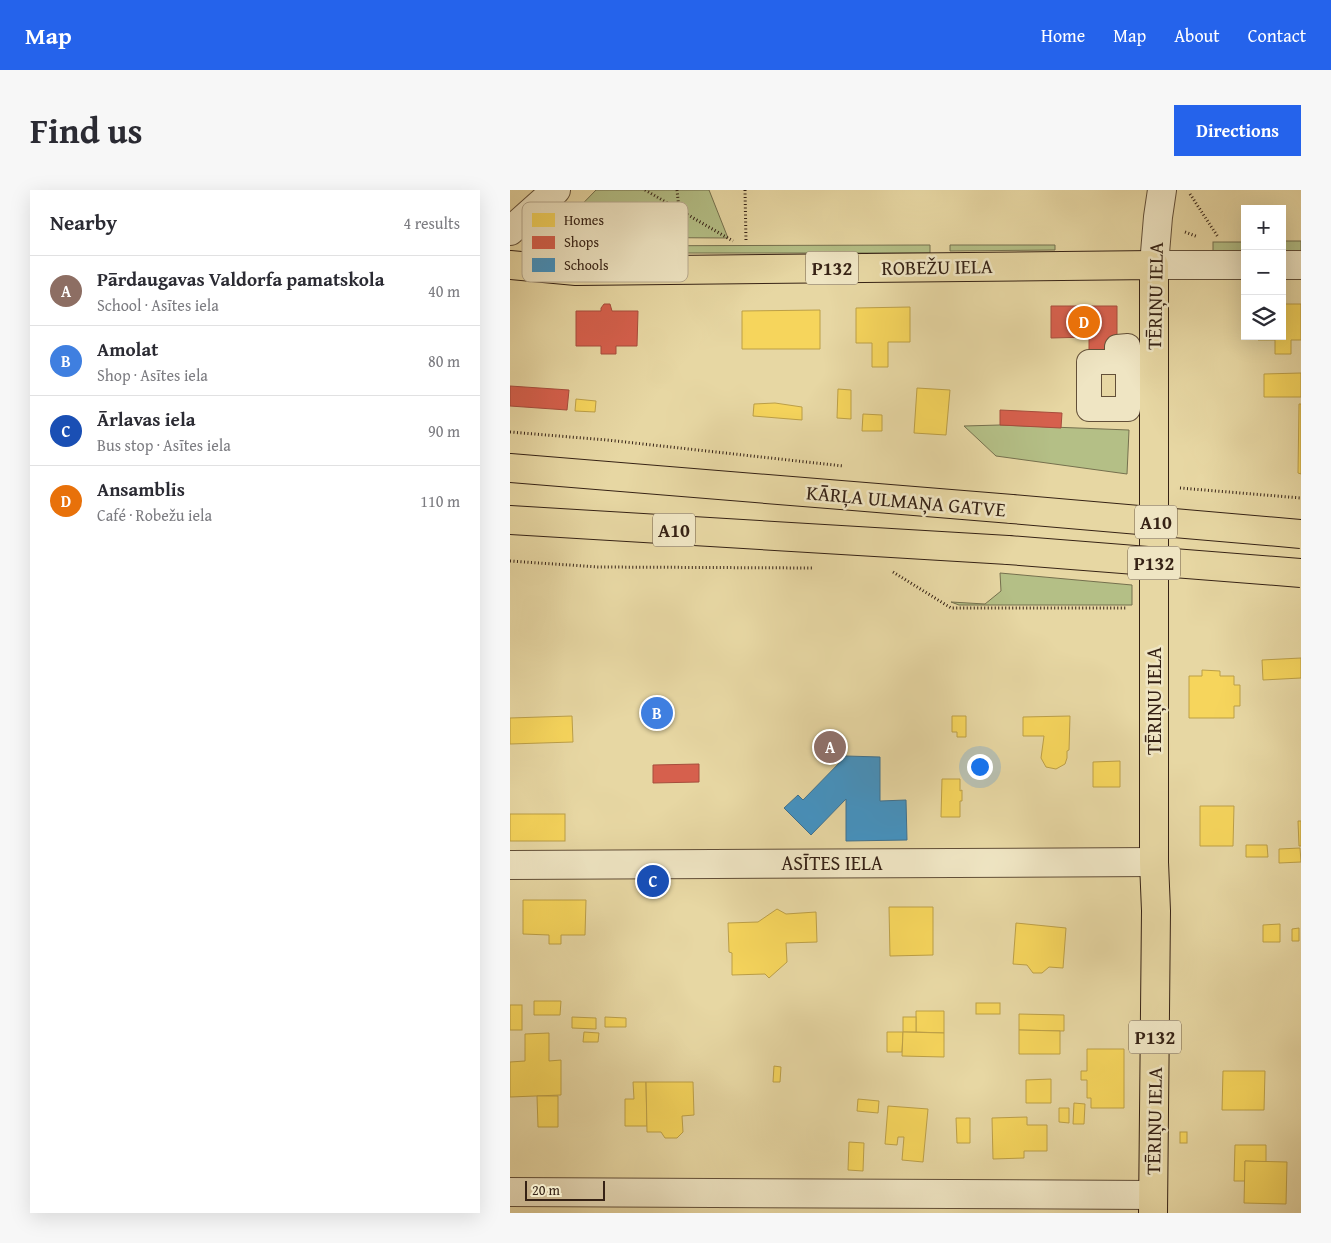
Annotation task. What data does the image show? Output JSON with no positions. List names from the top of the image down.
{
  "streets": {
    "main road": [
      "ROBEŽU IELA",
      "P132",
      "TĒRIŅU IELA",
      "KĀRĻA ULMAŅA GATVE",
      "A10"
    ],
    "street": ["ASĪTES IELA"]
  },
  "crossings": [
    ["ROBEŽU IELA", "TĒRIŅU IELA"],
    ["TĒRIŅU IELA", "ASĪTES IELA"]
  ],
  "legend": ["Homes", "Shops", "Schools"],
  "scale_bar": "20 m",
  "page": {
    "header": "Map",
    "nav": [
      "Home",
      "Map",
      "About",
      "Contact"
    ],
    "title": "Find us",
    "buttons": "Directions",
    "heading": ["Nearby", "4 results"],
    "map_buttons": ["+", "−"],
    "list": [
      {
        "mark": "A",
        "name": "Pārdaugavas Valdorfa pamatskola",
        "note": "School · Asītes iela",
        "value": "40 m"
      },
      {
        "mark": "B",
        "name": "Amolat",
        "note": "Shop · Asītes iela",
        "value": "80 m"
      },
      {
        "mark": "C",
        "name": "Ārlavas iela",
        "note": "Bus stop · Asītes iela",
        "value": "90 m"
      },
      {
        "mark": "D",
        "name": "Ansamblis",
        "note": "Café · Robežu iela",
        "value": "110 m"
      }
    ],
    "pins": [
      "D",
      "B",
      "A",
      "C"
    ],
    "scale": "20 m"
  }
}
